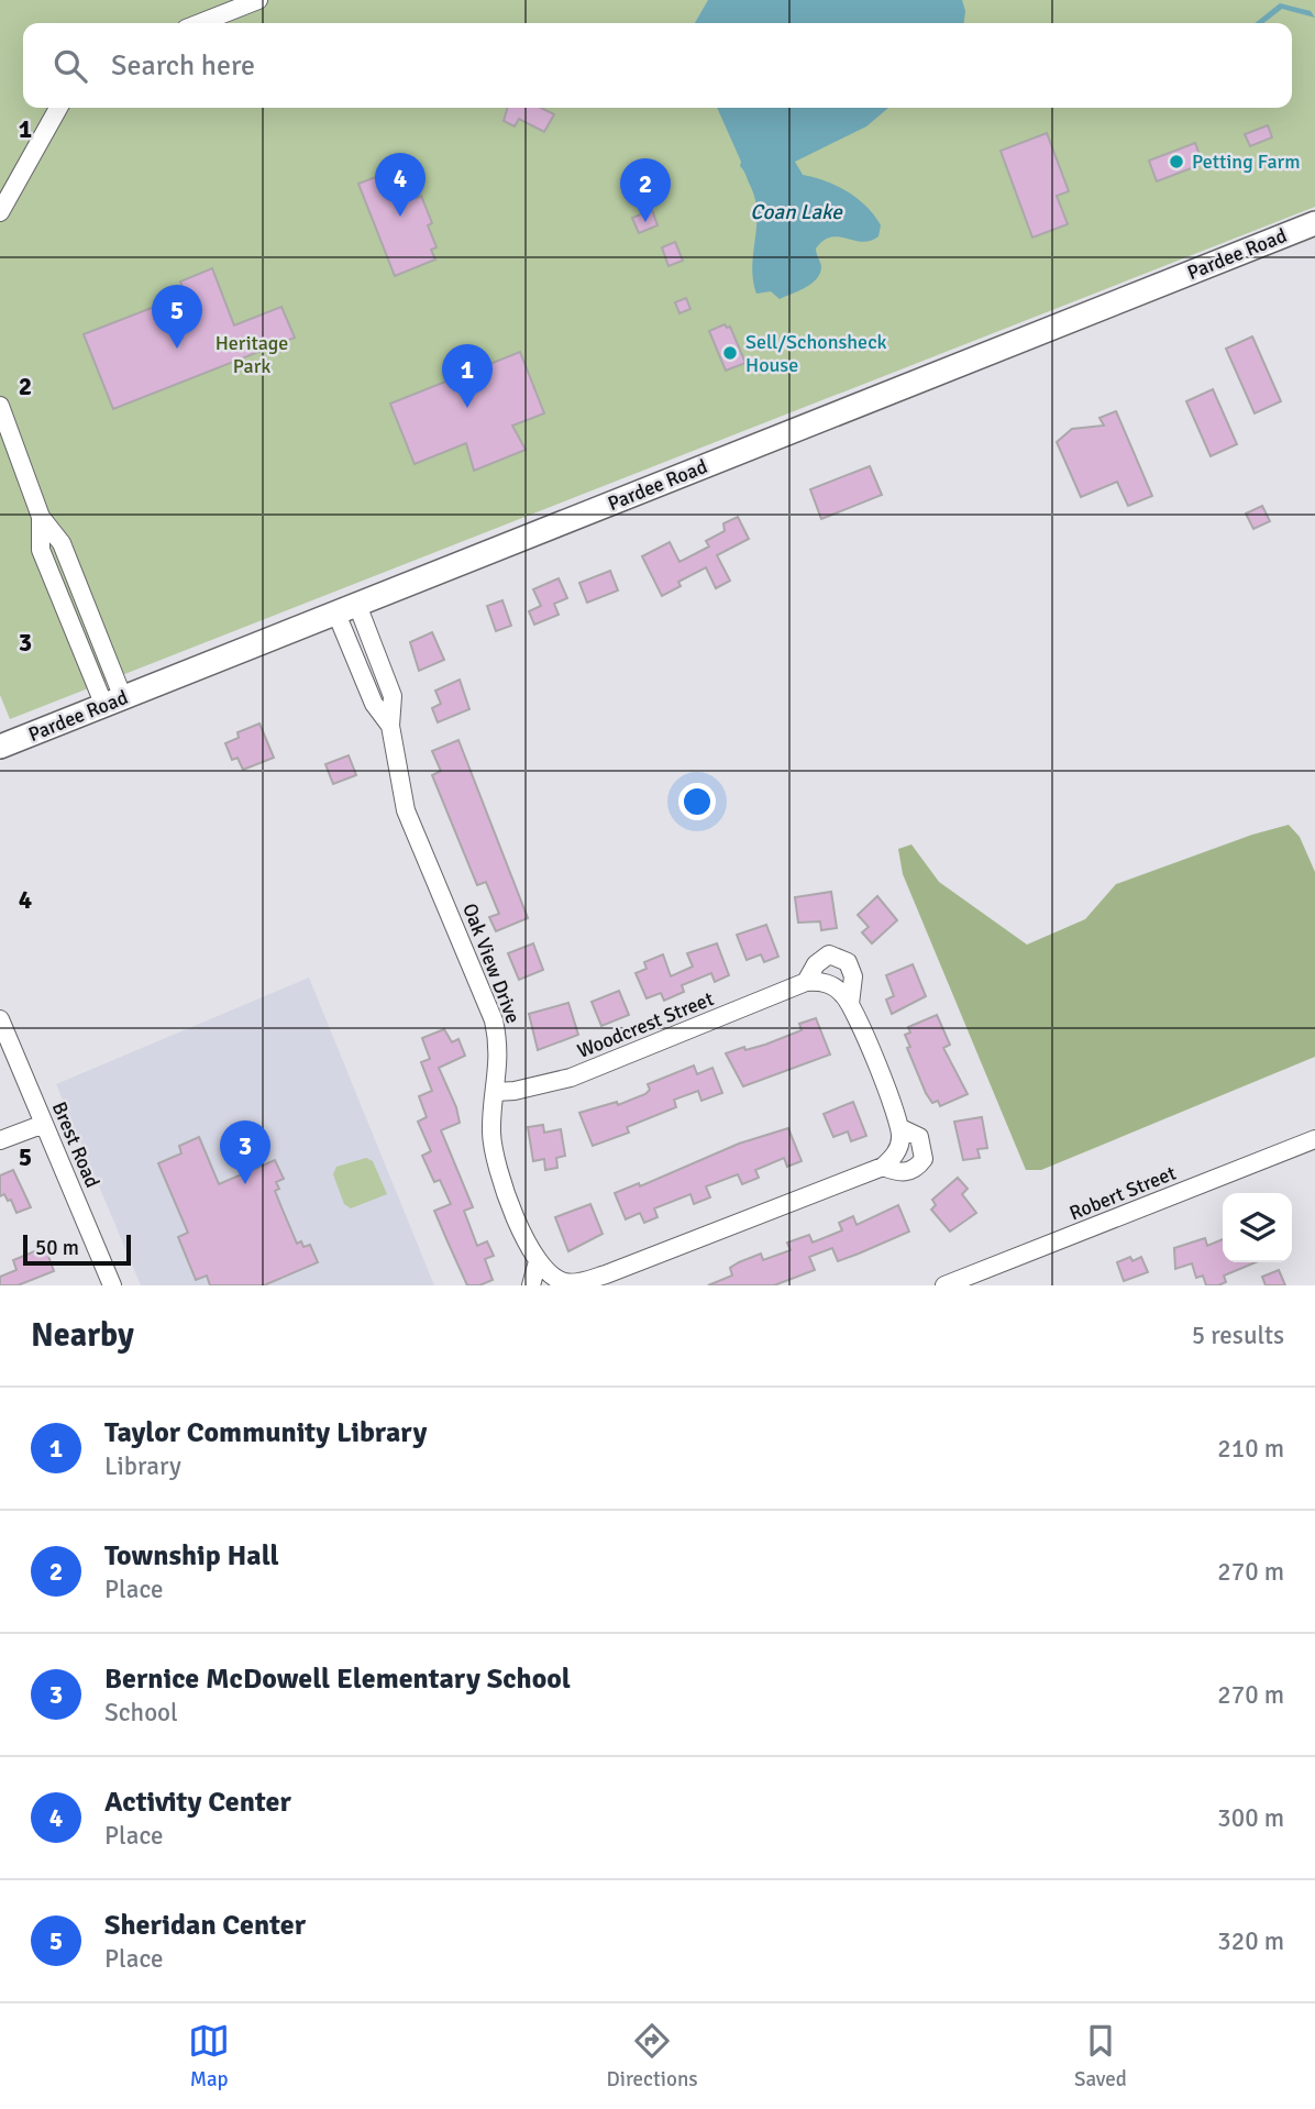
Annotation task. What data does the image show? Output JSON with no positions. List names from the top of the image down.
{
  "streets": {
    "main road": ["Pardee Road"],
    "street": [
      "Oak View Drive",
      "Woodcrest Street",
      "Brest Road",
      "Robert Street"
    ]
  },
  "crossings": [
    ["Pardee Road", "Oak View Drive"],
    ["Oak View Drive", "Woodcrest Street"]
  ],
  "water": ["Coan Lake"],
  "parks": ["Heritage Park"],
  "places": ["Petting Farm", "Sell/Schonsheck House"],
  "scale_bar": "50 m",
  "page": {
    "search": "Search here",
    "pins": [
      "4",
      "2",
      "5",
      "1",
      "3"
    ],
    "scale": "50 m",
    "heading": ["Nearby", "5 results"],
    "list": [
      {
        "mark": "1",
        "name": "Taylor Community Library",
        "note": "Library",
        "value": "210 m"
      },
      {
        "mark": "2",
        "name": "Township Hall",
        "note": "Place",
        "value": "270 m"
      },
      {
        "mark": "3",
        "name": "Bernice McDowell Elementary School",
        "note": "School",
        "value": "270 m"
      },
      {
        "mark": "4",
        "name": "Activity Center",
        "note": "Place",
        "value": "300 m"
      },
      {
        "mark": "5",
        "name": "Sheridan Center",
        "note": "Place",
        "value": "320 m"
      }
    ],
    "nav": ["Map", "Directions", "Saved"]
  },
  "grid": {
    "rows": [
      "1",
      "2",
      "3",
      "4",
      "5"
    ]
  }
}
